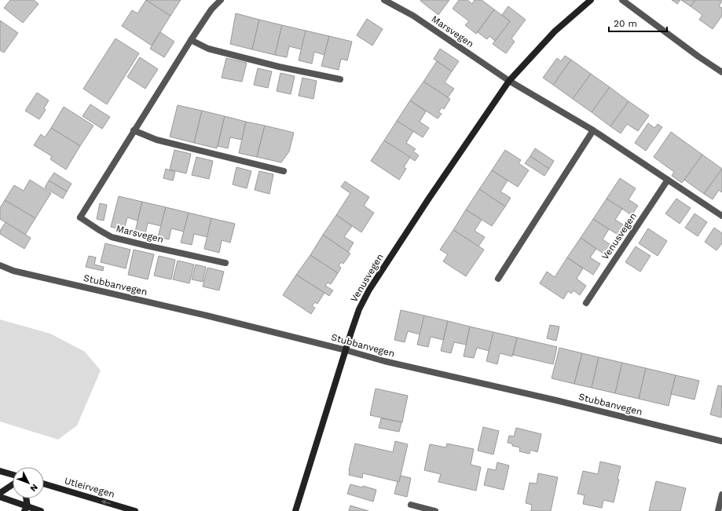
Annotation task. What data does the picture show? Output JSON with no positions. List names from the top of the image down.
{
  "streets": {
    "street": [
      "Marsvegen",
      "Venusvegen",
      "Stubbanvegen",
      "Utleirvegen"
    ]
  },
  "crossings": [
    ["Marsvegen", "Venusvegen"],
    ["Venusvegen", "Stubbanvegen"]
  ],
  "one_way": ["Utleirvegen"],
  "scale_bar": "20 m",
  "north": "bottom right"
}
